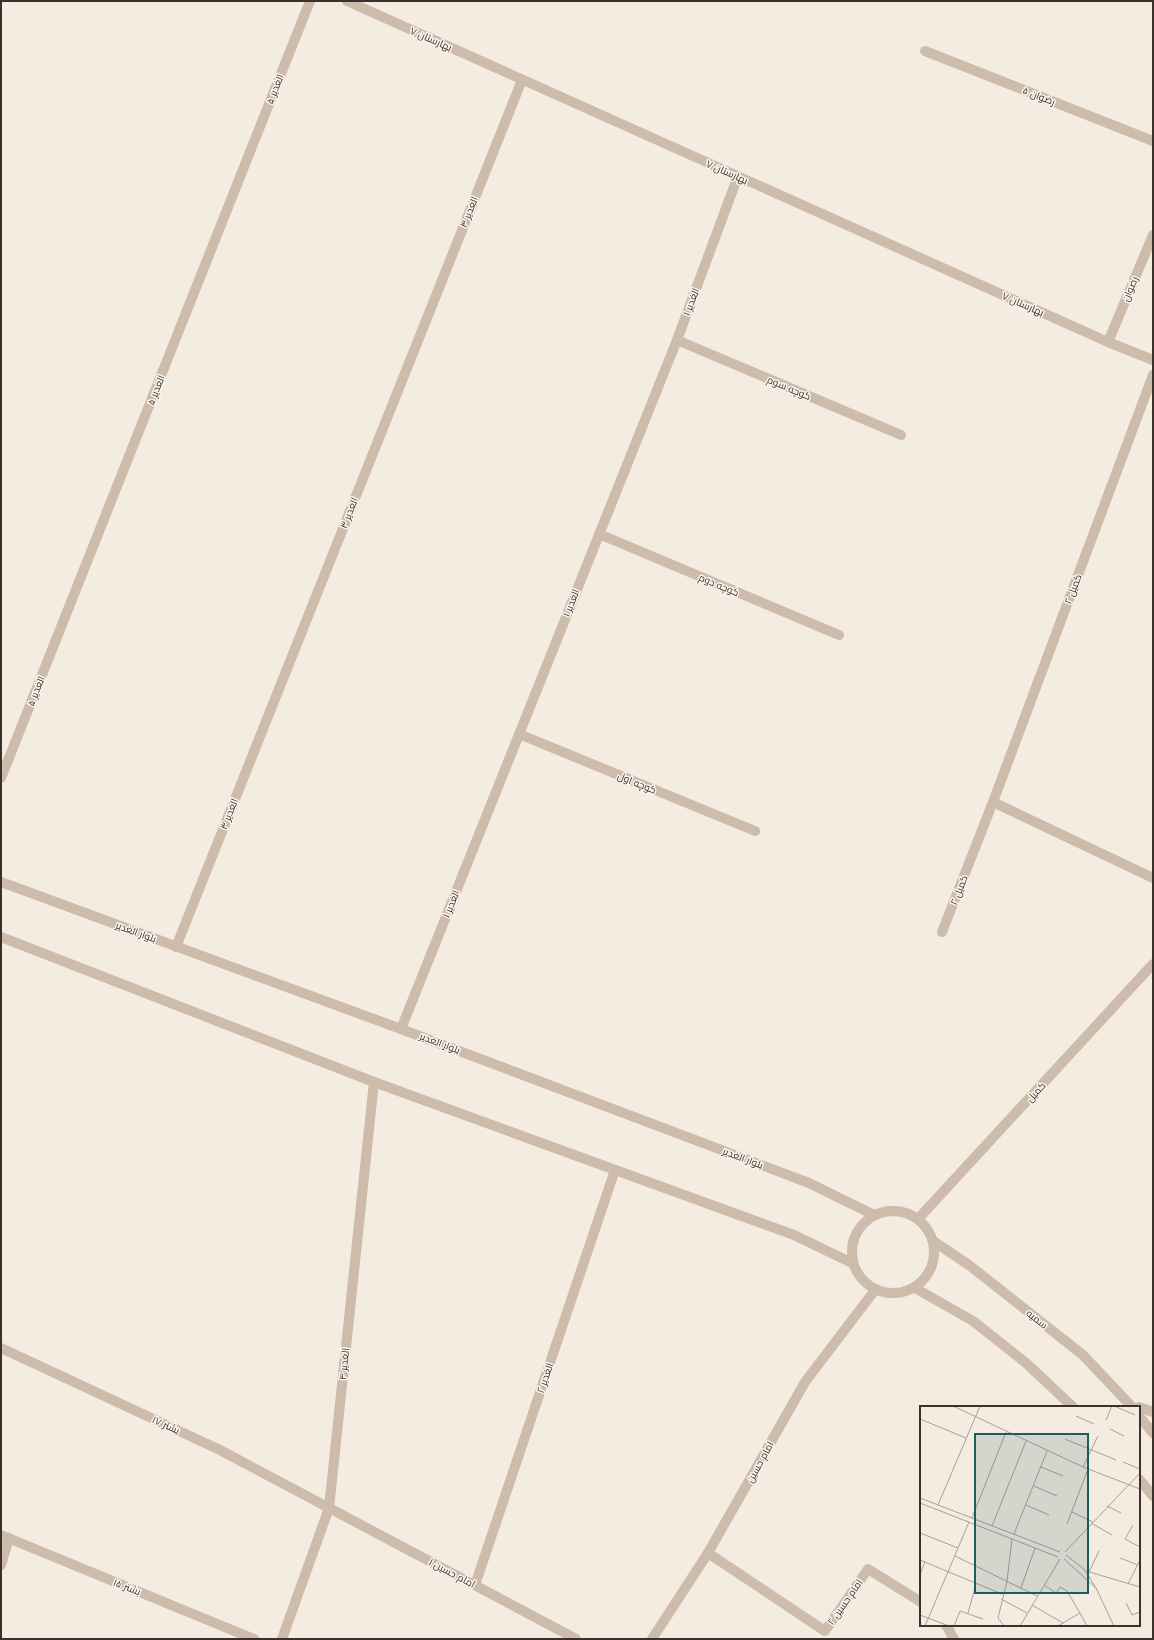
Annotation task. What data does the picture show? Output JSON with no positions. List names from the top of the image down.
{
  "streets": {
    "street": [
      "بهارستان ۷",
      "الغدیر ۵",
      "رضوان ۵",
      "الغدیر ۳",
      "رضوان",
      "الغدیر ۱",
      "کوچه سوم",
      "کوچه دوم",
      "کمیل ۲",
      "کوچه اول",
      "بلوار الغدیر",
      "کمیل",
      "سمیه",
      "الغدیر ۴",
      "الغدیر ۲",
      "بشتر ۱۷",
      "امام حسین",
      "امام حسین ۱",
      "بشتر ۱۵",
      "امام حسین ۲"
    ]
  },
  "crossings": [
    ["بهارستان ۷", "الغدیر ۳"],
    ["بهارستان ۷", "رضوان"],
    ["بهارستان ۷", "الغدیر ۱"],
    ["الغدیر ۳", "بلوار الغدیر"],
    ["الغدیر ۱", "کوچه سوم"],
    ["الغدیر ۱", "کوچه دوم"],
    ["الغدیر ۱", "کوچه اول"],
    ["الغدیر ۱", "بلوار الغدیر"],
    ["بلوار الغدیر", "کمیل"],
    ["بلوار الغدیر", "سمیه"],
    ["بلوار الغدیر", "امام حسین"],
    ["کمیل", "سمیه"],
    ["کمیل", "امام حسین"],
    ["سمیه", "امام حسین"],
    ["الغدیر ۴", "بشتر ۱۷"],
    ["الغدیر ۴", "امام حسین ۱"],
    ["الغدیر ۲", "امام حسین ۱"],
    ["بشتر ۱۷", "امام حسین ۱"],
    ["امام حسین", "امام حسین ۲"]
  ]
}
